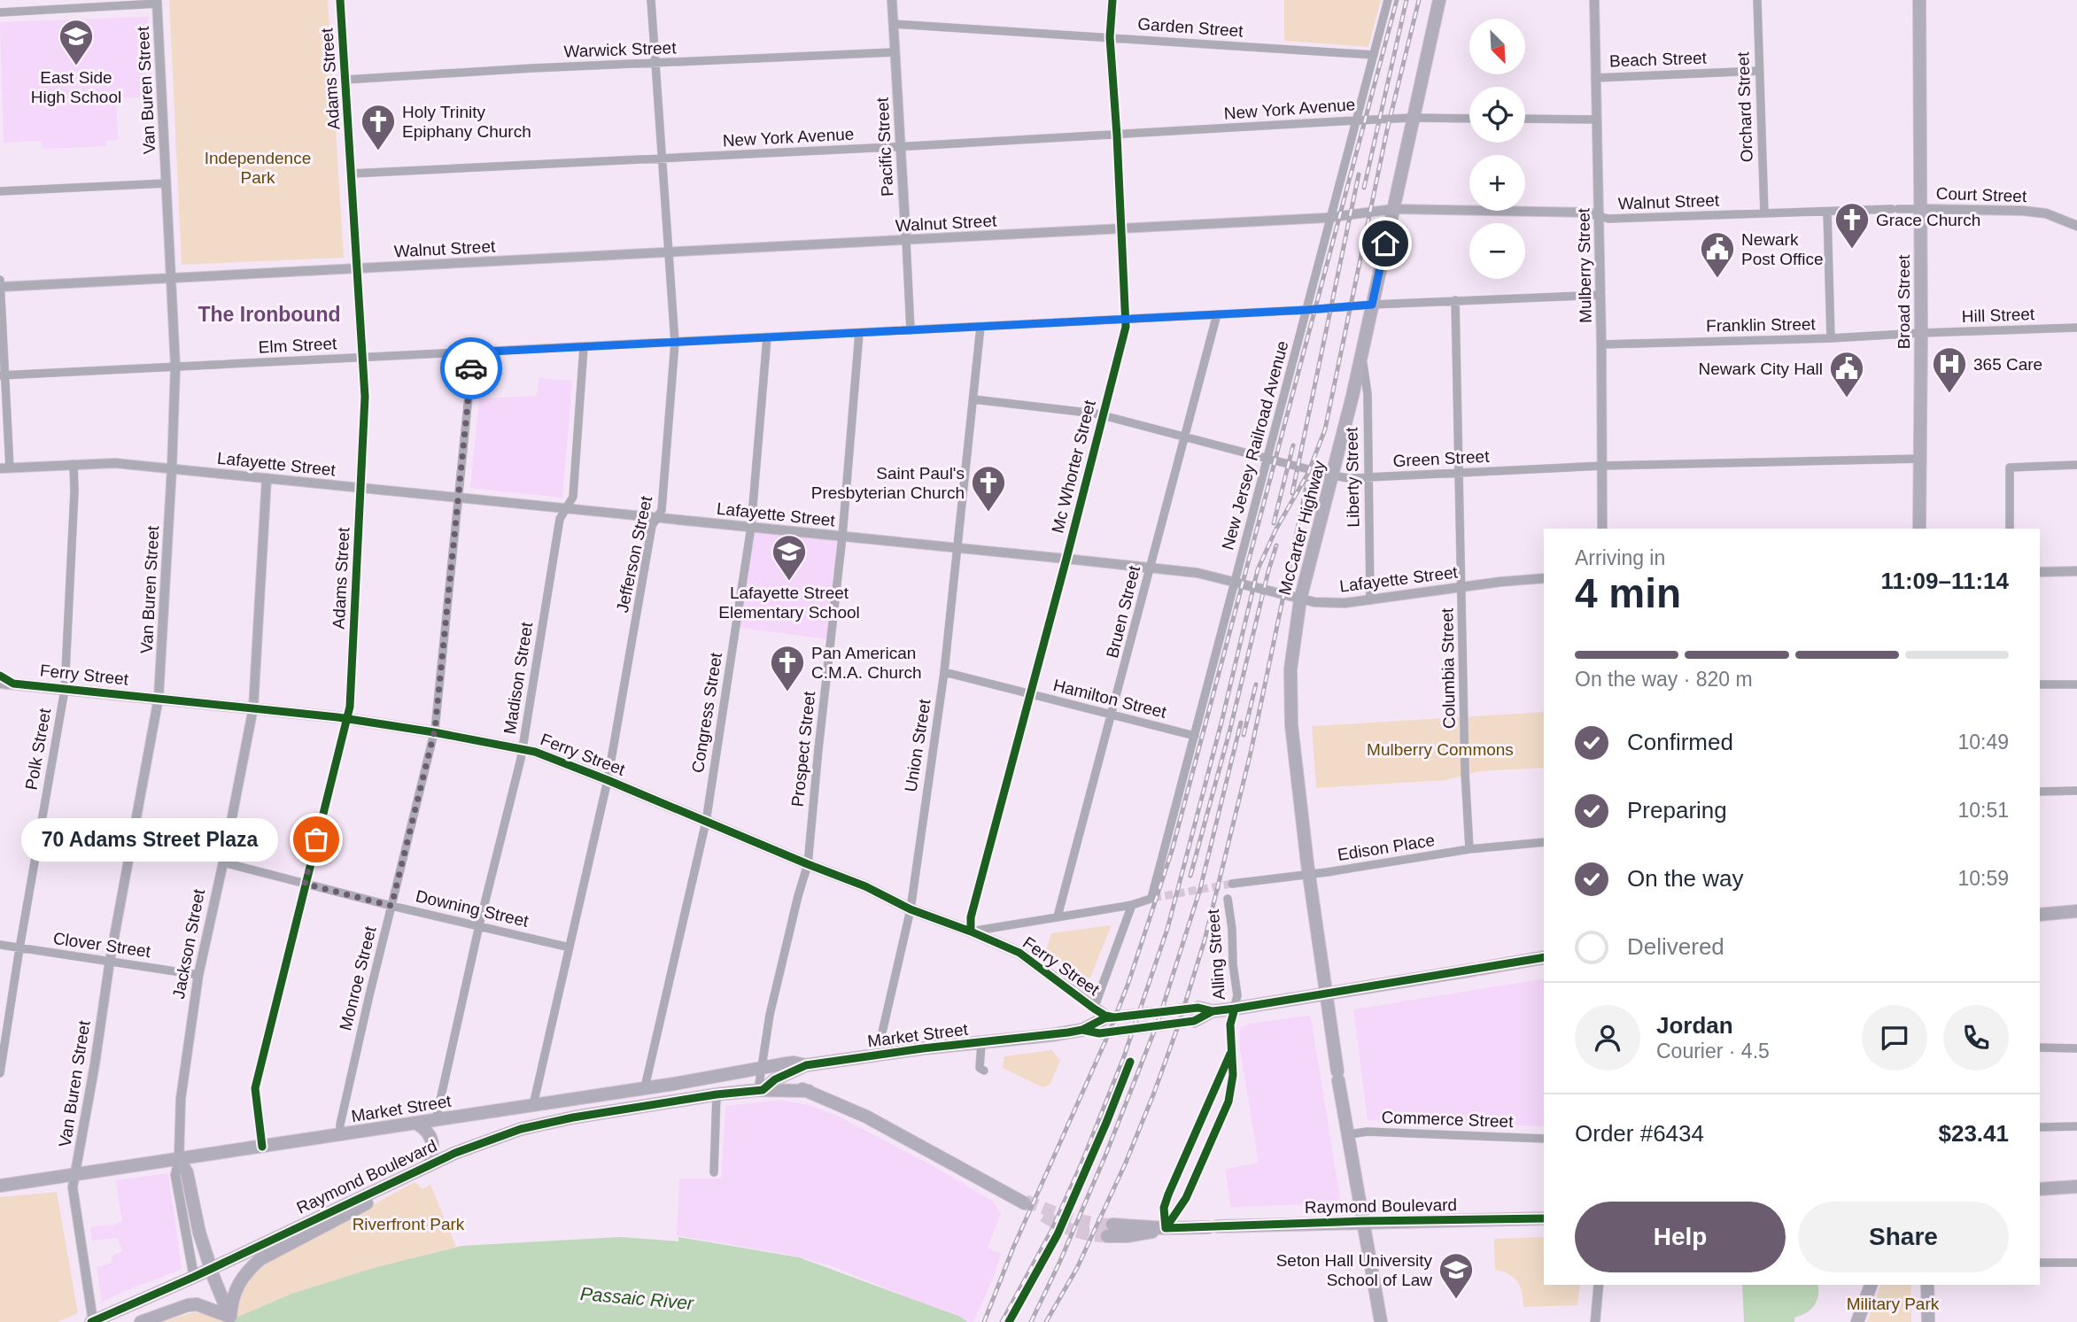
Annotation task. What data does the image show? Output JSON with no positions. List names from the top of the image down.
{
  "streets": {
    "main road": [
      "Broad Street",
      "McCarter Highway",
      "Ferry Street",
      "Jackson Street",
      "Market Street",
      "Raymond Boulevard"
    ],
    "street": [
      "Garden Street",
      "Warwick Street",
      "Beach Street",
      "Adams Street",
      "Van Buren Street",
      "Orchard Street",
      "New York Avenue",
      "Pacific Street",
      "Court Street",
      "Walnut Street",
      "Mulberry Street",
      "Hill Street",
      "Franklin Street",
      "Elm Street",
      "New Jersey Railroad Avenue",
      "Green Street",
      "Lafayette Street",
      "Mc Whorter Street",
      "Liberty Street",
      "Jefferson Street",
      "Bruen Street",
      "Columbia Street",
      "Madison Street",
      "Hamilton Street",
      "Congress Street",
      "Union Street",
      "Polk Street",
      "Prospect Street",
      "Edison Place",
      "Downing Street",
      "Clover Street",
      "Alling Street",
      "Monroe Street",
      "Commerce Street"
    ]
  },
  "crossings": [
    ["Garden Street", "Pacific Street"],
    ["Garden Street", "New Jersey Railroad Avenue"],
    ["Garden Street", "Mc Whorter Street"],
    ["Warwick Street", "Adams Street"],
    ["Warwick Street", "Pacific Street"],
    ["Warwick Street", "Jefferson Street"],
    ["Beach Street", "Orchard Street"],
    ["Beach Street", "Mulberry Street"],
    ["Adams Street", "New York Avenue"],
    ["Adams Street", "Walnut Street"],
    ["Adams Street", "Elm Street"],
    ["Adams Street", "Lafayette Street"],
    ["Adams Street", "Ferry Street"],
    ["Adams Street", "Downing Street"],
    ["Adams Street", "Market Street"],
    ["Van Buren Street", "Walnut Street"],
    ["Van Buren Street", "Elm Street"],
    ["Van Buren Street", "Lafayette Street"],
    ["Van Buren Street", "Ferry Street"],
    ["Van Buren Street", "Clover Street"],
    ["Van Buren Street", "Market Street"],
    ["Van Buren Street", "Raymond Boulevard"],
    ["Orchard Street", "Walnut Street"],
    ["New York Avenue", "Pacific Street"],
    ["New York Avenue", "New Jersey Railroad Avenue"],
    ["New York Avenue", "Mc Whorter Street"],
    ["New York Avenue", "McCarter Highway"],
    ["New York Avenue", "Jefferson Street"],
    ["Pacific Street", "Walnut Street"],
    ["Pacific Street", "Elm Street"],
    ["Court Street", "Walnut Street"],
    ["Court Street", "Broad Street"],
    ["Walnut Street", "Mulberry Street"],
    ["Walnut Street", "Broad Street"],
    ["Walnut Street", "New Jersey Railroad Avenue"],
    ["Walnut Street", "Mc Whorter Street"],
    ["Walnut Street", "McCarter Highway"],
    ["Walnut Street", "Jefferson Street"],
    ["Mulberry Street", "Franklin Street"],
    ["Mulberry Street", "Elm Street"],
    ["Mulberry Street", "Green Street"],
    ["Broad Street", "Hill Street"],
    ["Broad Street", "Franklin Street"],
    ["Broad Street", "Green Street"],
    ["Hill Street", "Franklin Street"],
    ["Elm Street", "New Jersey Railroad Avenue"],
    ["Elm Street", "Mc Whorter Street"],
    ["Elm Street", "McCarter Highway"],
    ["Elm Street", "Jefferson Street"],
    ["Elm Street", "Bruen Street"],
    ["Elm Street", "Columbia Street"],
    ["Elm Street", "Madison Street"],
    ["Elm Street", "Congress Street"],
    ["Elm Street", "Union Street"],
    ["Elm Street", "Prospect Street"],
    ["Elm Street", "Monroe Street"],
    ["New Jersey Railroad Avenue", "Green Street"],
    ["New Jersey Railroad Avenue", "Lafayette Street"],
    ["New Jersey Railroad Avenue", "Hamilton Street"],
    ["Green Street", "Mc Whorter Street"],
    ["Green Street", "Liberty Street"],
    ["Green Street", "McCarter Highway"],
    ["Green Street", "Bruen Street"],
    ["Green Street", "Columbia Street"],
    ["Green Street", "Union Street"],
    ["Lafayette Street", "Mc Whorter Street"],
    ["Lafayette Street", "Liberty Street"],
    ["Lafayette Street", "McCarter Highway"],
    ["Lafayette Street", "Jefferson Street"],
    ["Lafayette Street", "Bruen Street"],
    ["Lafayette Street", "Columbia Street"],
    ["Lafayette Street", "Madison Street"],
    ["Lafayette Street", "Congress Street"],
    ["Lafayette Street", "Union Street"],
    ["Lafayette Street", "Polk Street"],
    ["Lafayette Street", "Prospect Street"],
    ["Lafayette Street", "Jackson Street"],
    ["Lafayette Street", "Monroe Street"],
    ["Mc Whorter Street", "Ferry Street"],
    ["Mc Whorter Street", "Hamilton Street"],
    ["Liberty Street", "McCarter Highway"],
    ["McCarter Highway", "Edison Place"],
    ["McCarter Highway", "Commerce Street"],
    ["McCarter Highway", "Raymond Boulevard"],
    ["Jefferson Street", "Ferry Street"],
    ["Jefferson Street", "Downing Street"],
    ["Jefferson Street", "Market Street"],
    ["Bruen Street", "Hamilton Street"],
    ["Columbia Street", "Edison Place"],
    ["Ferry Street", "Madison Street"],
    ["Ferry Street", "Congress Street"],
    ["Ferry Street", "Union Street"],
    ["Ferry Street", "Polk Street"],
    ["Ferry Street", "Prospect Street"],
    ["Ferry Street", "Jackson Street"],
    ["Ferry Street", "Monroe Street"],
    ["Ferry Street", "Market Street"],
    ["Madison Street", "Downing Street"],
    ["Madison Street", "Market Street"],
    ["Hamilton Street", "Union Street"],
    ["Congress Street", "Market Street"],
    ["Union Street", "Market Street"],
    ["Polk Street", "Clover Street"],
    ["Prospect Street", "Market Street"],
    ["Downing Street", "Jackson Street"],
    ["Downing Street", "Monroe Street"],
    ["Jackson Street", "Clover Street"],
    ["Jackson Street", "Market Street"],
    ["Jackson Street", "Raymond Boulevard"],
    ["Alling Street", "Raymond Boulevard"],
    ["Monroe Street", "Market Street"]
  ],
  "districts": ["The Ironbound"],
  "water": ["Passaic River"],
  "parks": [
    "Independence Park",
    "Mulberry Commons",
    "Riverfront Park",
    "Military Park"
  ],
  "places": {
    "school or university": ["East Side High School", "Lafayette Street Elementary School", "Seton Hall University School of Law"],
    "church": [
      "Holy Trinity Epiphany Church",
      "Grace Church",
      "Saint Paul's Presbyterian Church",
      "Pan American C.M.A. Church"
    ],
    "public building": ["Newark Post Office", "Newark City Hall"],
    "hospital": ["365 Care"],
    "other": ["70 Adams Street Plaza"]
  },
  "north": "bottom right",
  "page": {
    "map_buttons": ["+", "−"],
    "heading": ["4 min", "Arriving in", "11:09–11:14"],
    "panel": [
      "Jordan",
      "Courier · 4.5",
      "Order #6434",
      "$23.41"
    ],
    "bar": "On the way · 820 m",
    "list": [
      ["Confirmed", "10:49"],
      ["Preparing", "10:51"],
      ["On the way", "10:59"],
      "Delivered"
    ],
    "bubble": "70 Adams Street Plaza",
    "buttons": ["Help", "Share"]
  }
}
